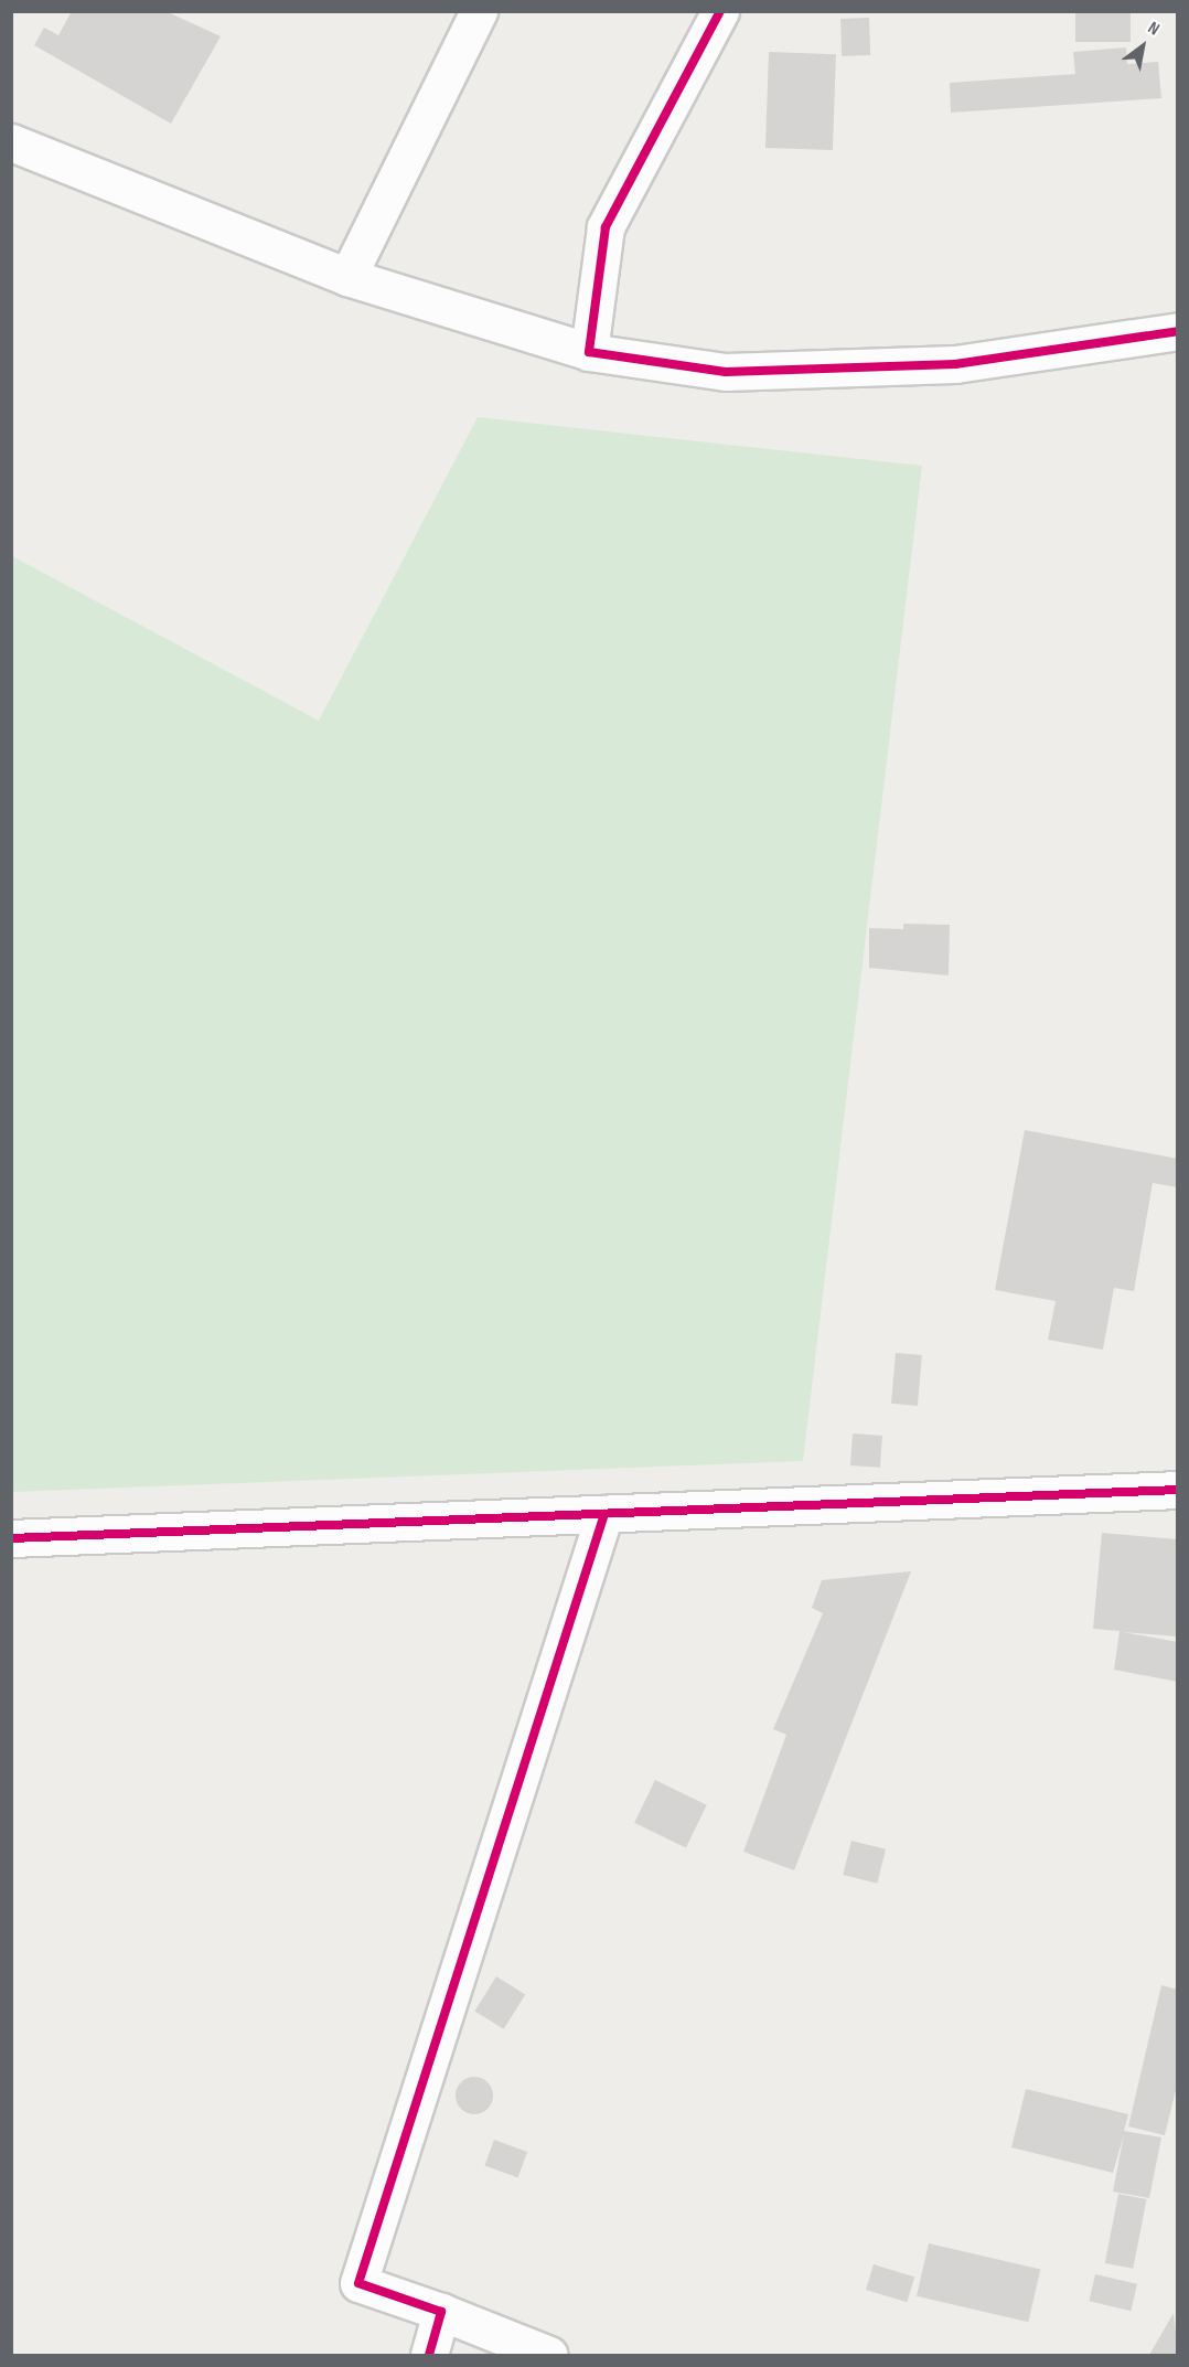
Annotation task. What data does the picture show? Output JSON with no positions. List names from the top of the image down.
{
  "north": "top right"
}
